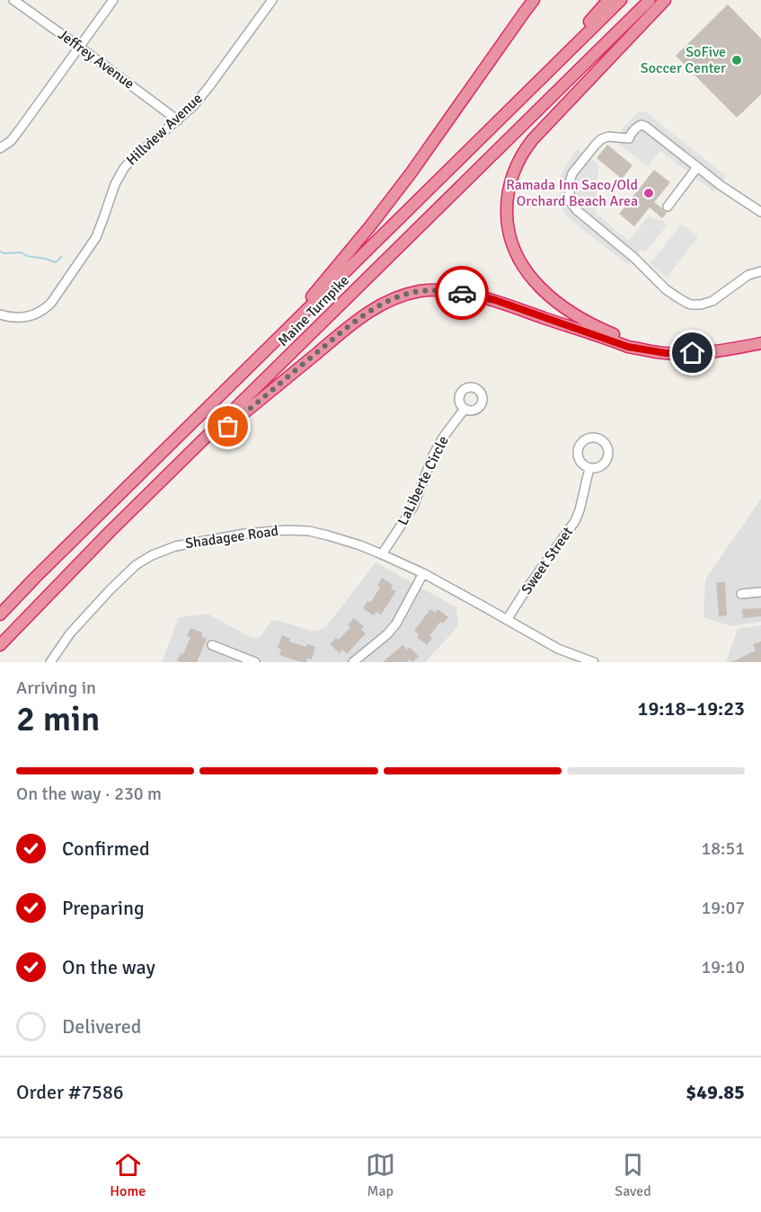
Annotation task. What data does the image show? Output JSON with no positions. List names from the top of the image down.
{
  "streets": {
    "highway": ["Maine Turnpike"],
    "street": [
      "Jeffrey Avenue",
      "Hillview Avenue",
      "LaLiberte Circle",
      "Shadagee Road",
      "Sweet Street"
    ]
  },
  "crossings": [
    ["Jeffrey Avenue", "Hillview Avenue"],
    ["LaLiberte Circle", "Shadagee Road"],
    ["Shadagee Road", "Sweet Street"]
  ],
  "places": ["SoFive Soccer Center", "Ramada Inn Saco/Old Orchard Beach Area"],
  "page": {
    "heading": ["2 min", "Arriving in", "19:18–19:23"],
    "panel": ["Order #7586", "$49.85"],
    "bar": "On the way · 230 m",
    "list": [
      ["Confirmed", "18:51"],
      ["Preparing", "19:07"],
      ["On the way", "19:10"],
      "Delivered"
    ],
    "tabs": ["Home", "Map", "Saved"]
  }
}
